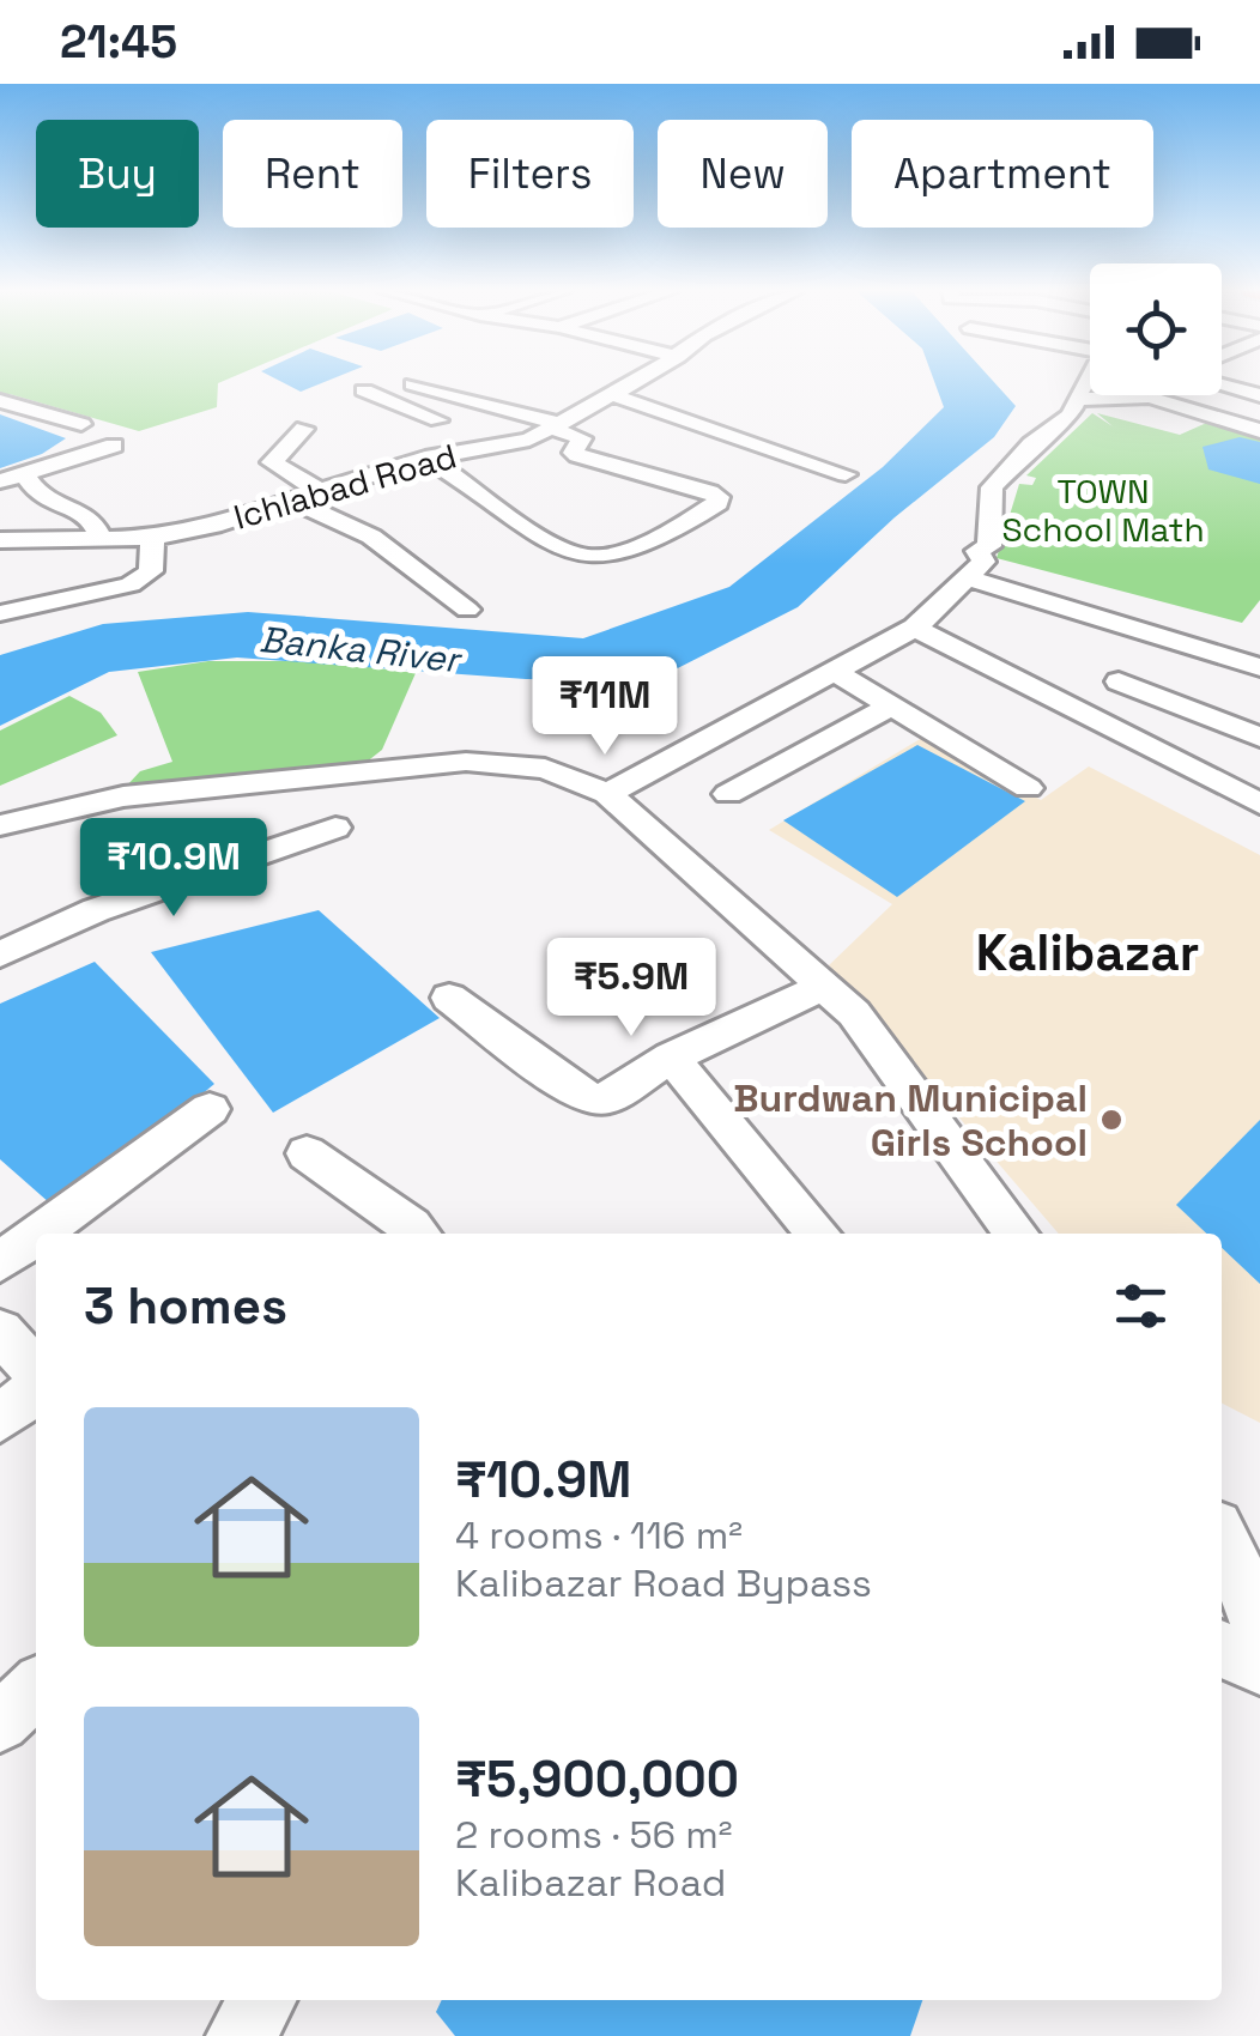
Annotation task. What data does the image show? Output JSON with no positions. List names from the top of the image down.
{
  "streets": {
    "street": ["Ichlabad Road"]
  },
  "districts": ["Kalibazar"],
  "water": ["Banka River"],
  "parks": ["TOWN School Math"],
  "places": ["Burdwan Municipal Girls School"],
  "page": {
    "status": "21:45",
    "chip": [
      "Buy",
      "Rent",
      "Filters",
      "New",
      "Apartment"
    ],
    "price": ["₹11M", "₹10.9M", "₹5.9M"],
    "heading": "3 homes",
    "list": [
      {
        "name": "₹10.9M",
        "note": "4 rooms · 116 m² · Kalibazar Road Bypass"
      },
      {
        "name": "₹5,900,000",
        "note": "2 rooms · 56 m² · Kalibazar Road"
      }
    ]
  }
}
